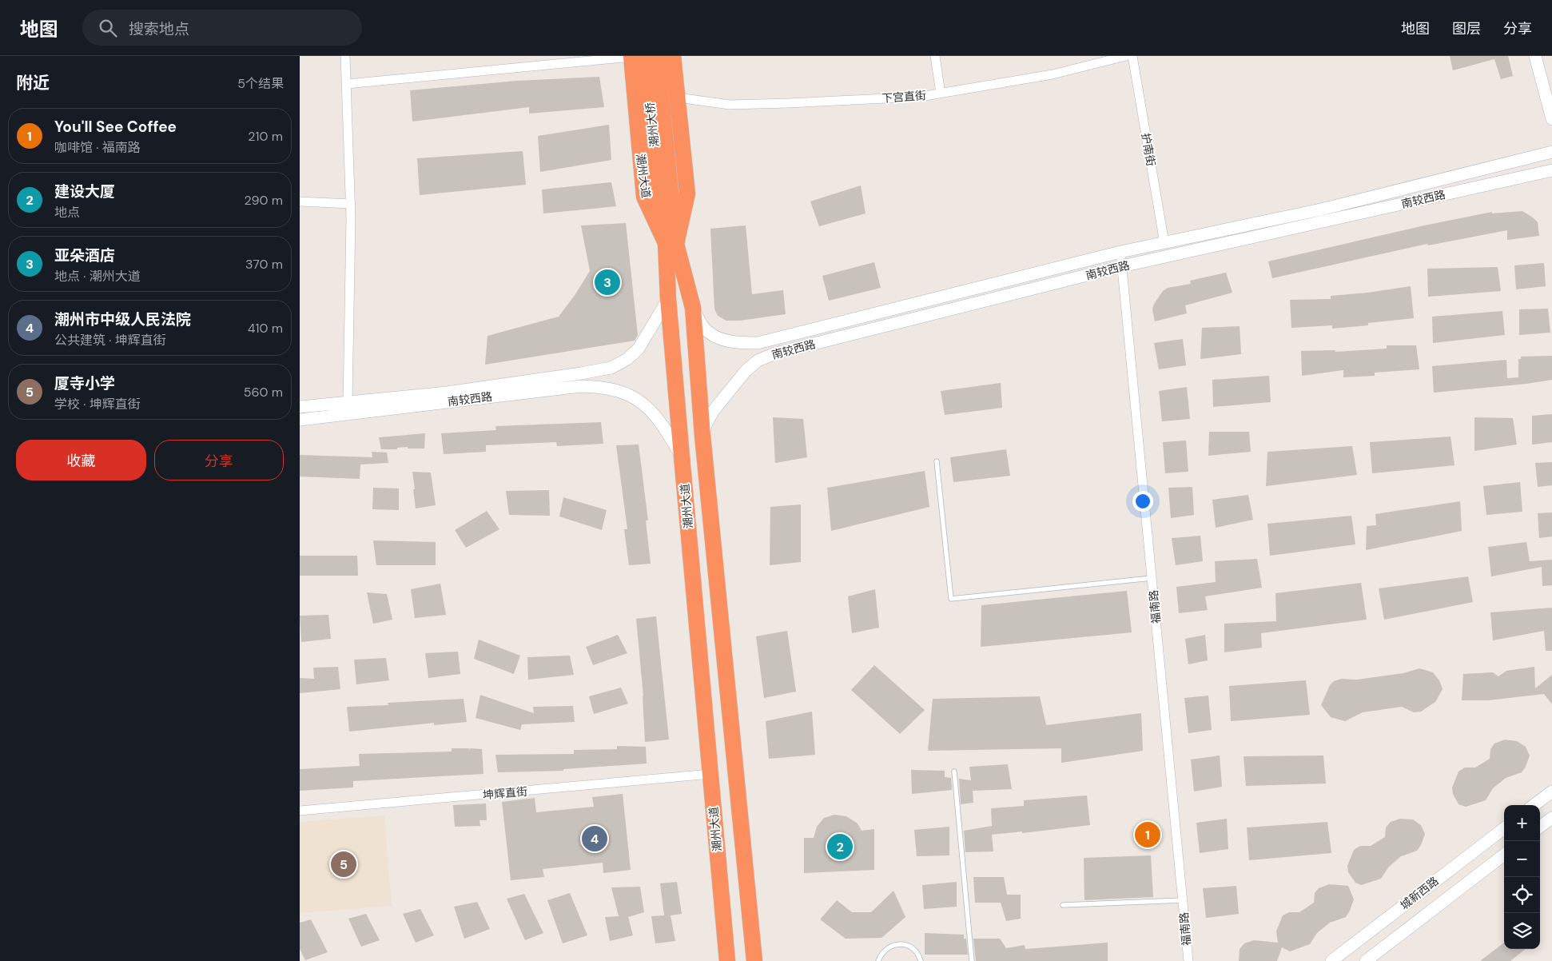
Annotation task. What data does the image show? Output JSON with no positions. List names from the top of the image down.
{
  "streets": {
    "highway": ["潮州大桥", "潮州大道"],
    "main road": ["南较西路", "城新西路"],
    "street": [
      "下宫直街",
      "护南街",
      "福南路",
      "坤辉直街"
    ]
  },
  "crossings": [
    ["下宫直街", "潮州大道"],
    ["潮州大桥", "潮州大道"],
    ["护南街", "南较西路"],
    ["潮州大道", "南较西路"],
    ["潮州大道", "坤辉直街"],
    ["南较西路", "福南路"]
  ],
  "page": {
    "header": "地图",
    "search": "搜索地点",
    "nav": ["地图", "图层", "分享"],
    "heading": ["附近", "5个结果"],
    "list": [
      {
        "mark": "1",
        "name": "You'll See Coffee",
        "note": "咖啡馆 · 福南路",
        "value": "210 m"
      },
      {
        "mark": "2",
        "name": "建设大厦",
        "note": "地点",
        "value": "290 m"
      },
      {
        "mark": "3",
        "name": "亚朵酒店",
        "note": "地点 · 潮州大道",
        "value": "370 m"
      },
      {
        "mark": "4",
        "name": "潮州市中级人民法院",
        "note": "公共建筑 · 坤辉直街",
        "value": "410 m"
      },
      {
        "mark": "5",
        "name": "厦寺小学",
        "note": "学校 · 坤辉直街",
        "value": "560 m"
      }
    ],
    "pins": [
      "3",
      "1",
      "4",
      "2",
      "5"
    ],
    "buttons": ["收藏", "分享"],
    "map_buttons": ["+", "−"]
  }
}
